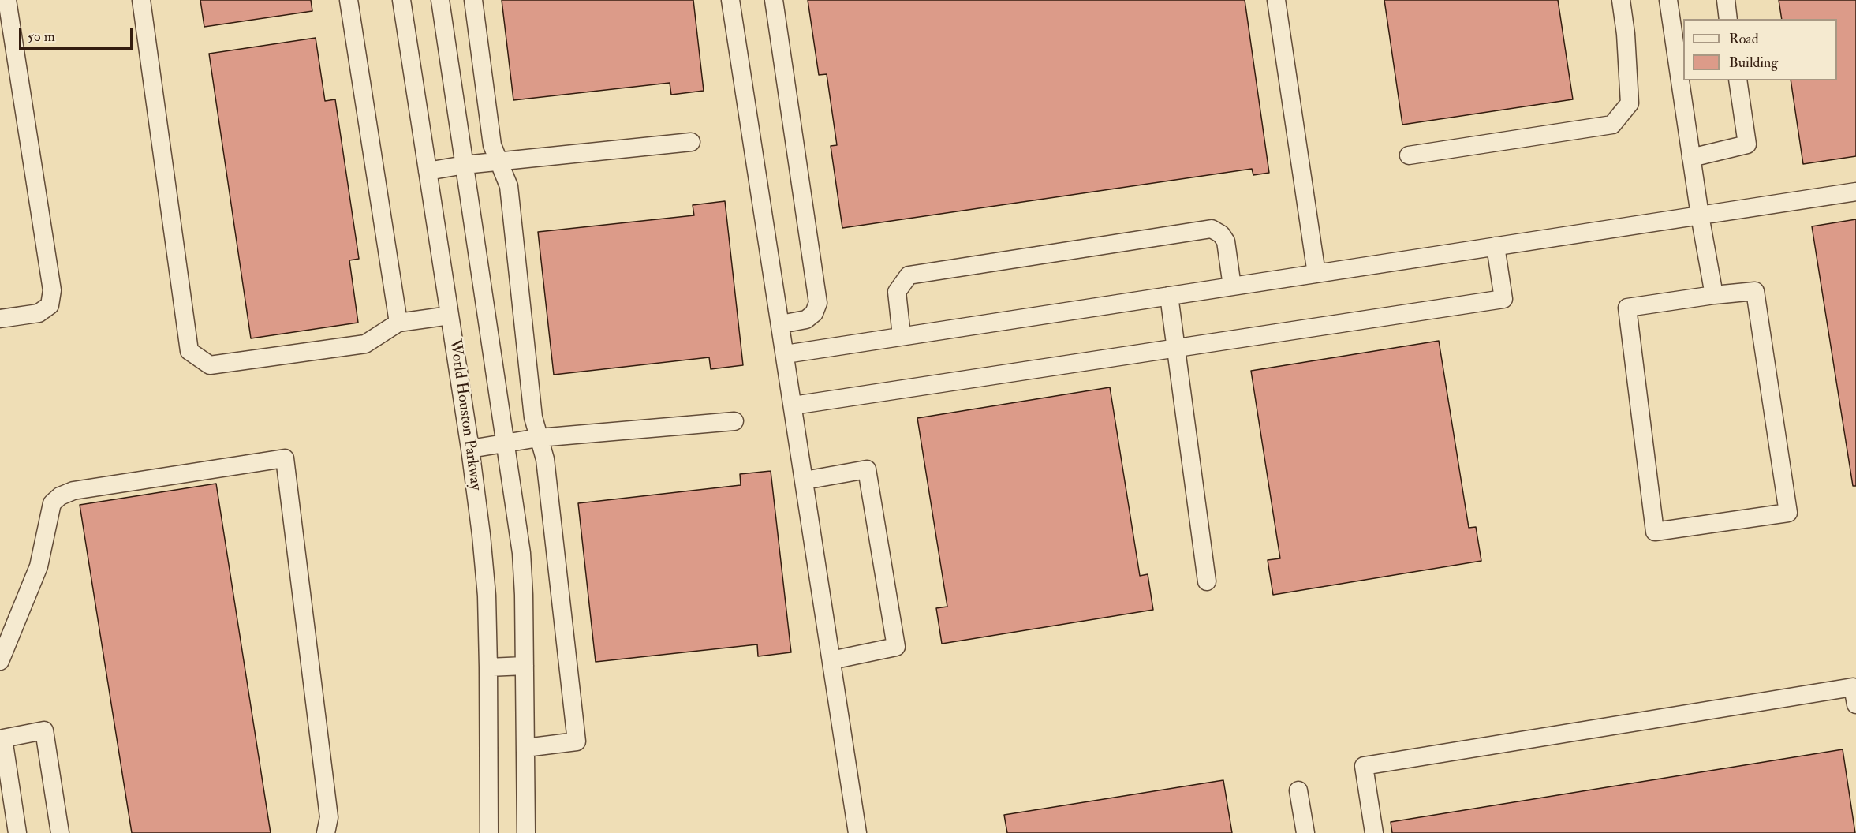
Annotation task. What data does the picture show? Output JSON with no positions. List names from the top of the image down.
{
  "streets": {
    "street": ["World Houston Parkway"]
  },
  "legend": ["Road", "Building"],
  "scale_bar": "50 m"
}
